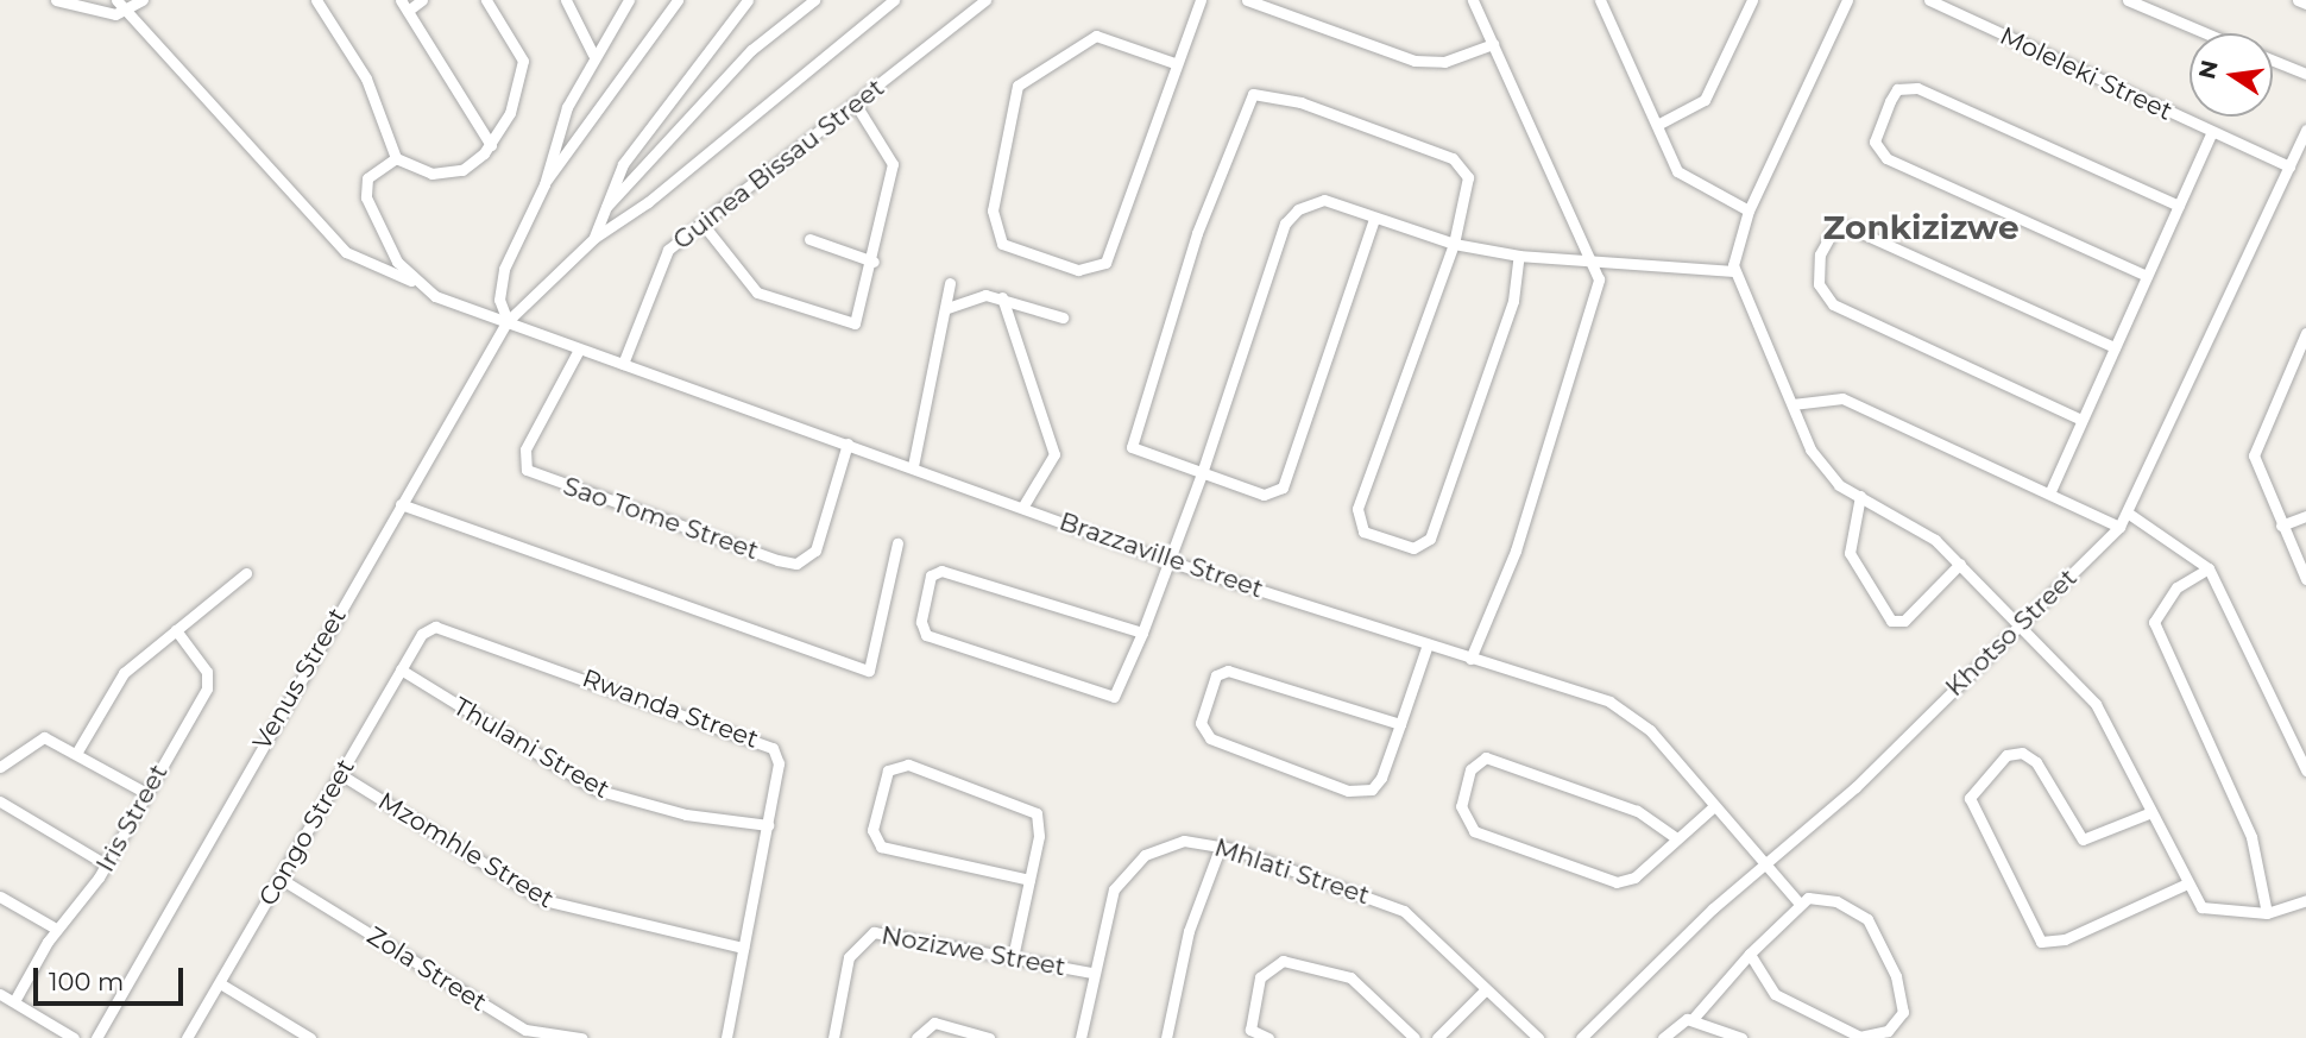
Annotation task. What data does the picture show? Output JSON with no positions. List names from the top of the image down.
{
  "streets": {
    "street": [
      "Moleleki Street",
      "Guinea Bissau Street",
      "Sao Tome Street",
      "Brazzaville Street",
      "Khotso Street",
      "Venus Street",
      "Rwanda Street",
      "Thulani Street",
      "Iris Street",
      "Congo Street",
      "Mzomhle Street",
      "Mhlati Street",
      "Nozizwe Street",
      "Zola Street"
    ]
  },
  "crossings": [
    ["Moleleki Street", "Khotso Street"],
    ["Guinea Bissau Street", "Brazzaville Street"],
    ["Sao Tome Street", "Brazzaville Street"],
    ["Brazzaville Street", "Khotso Street"],
    ["Brazzaville Street", "Venus Street"],
    ["Rwanda Street", "Thulani Street"],
    ["Rwanda Street", "Congo Street"],
    ["Rwanda Street", "Mzomhle Street"],
    ["Thulani Street", "Congo Street"],
    ["Congo Street", "Mzomhle Street"],
    ["Congo Street", "Zola Street"],
    ["Mhlati Street", "Nozizwe Street"]
  ],
  "districts": ["Zonkizizwe"],
  "scale_bar": "100 m",
  "north": "left"
}
